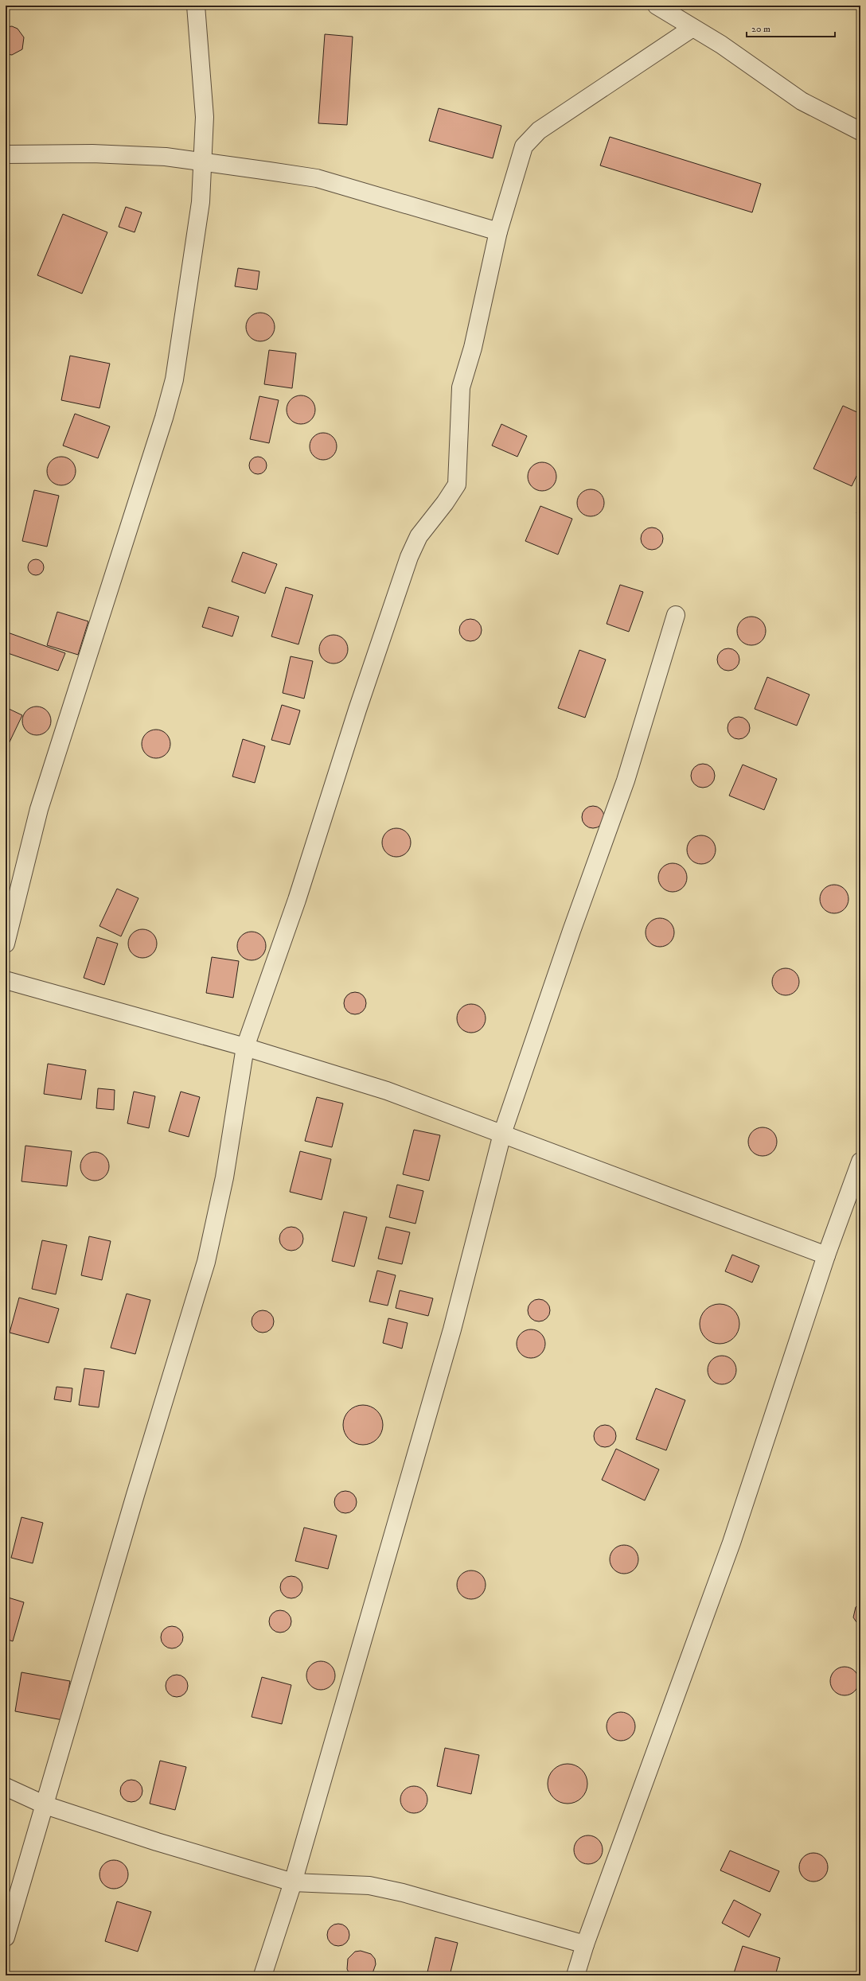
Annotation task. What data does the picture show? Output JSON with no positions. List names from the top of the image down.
{
  "scale_bar": "20 m"
}
